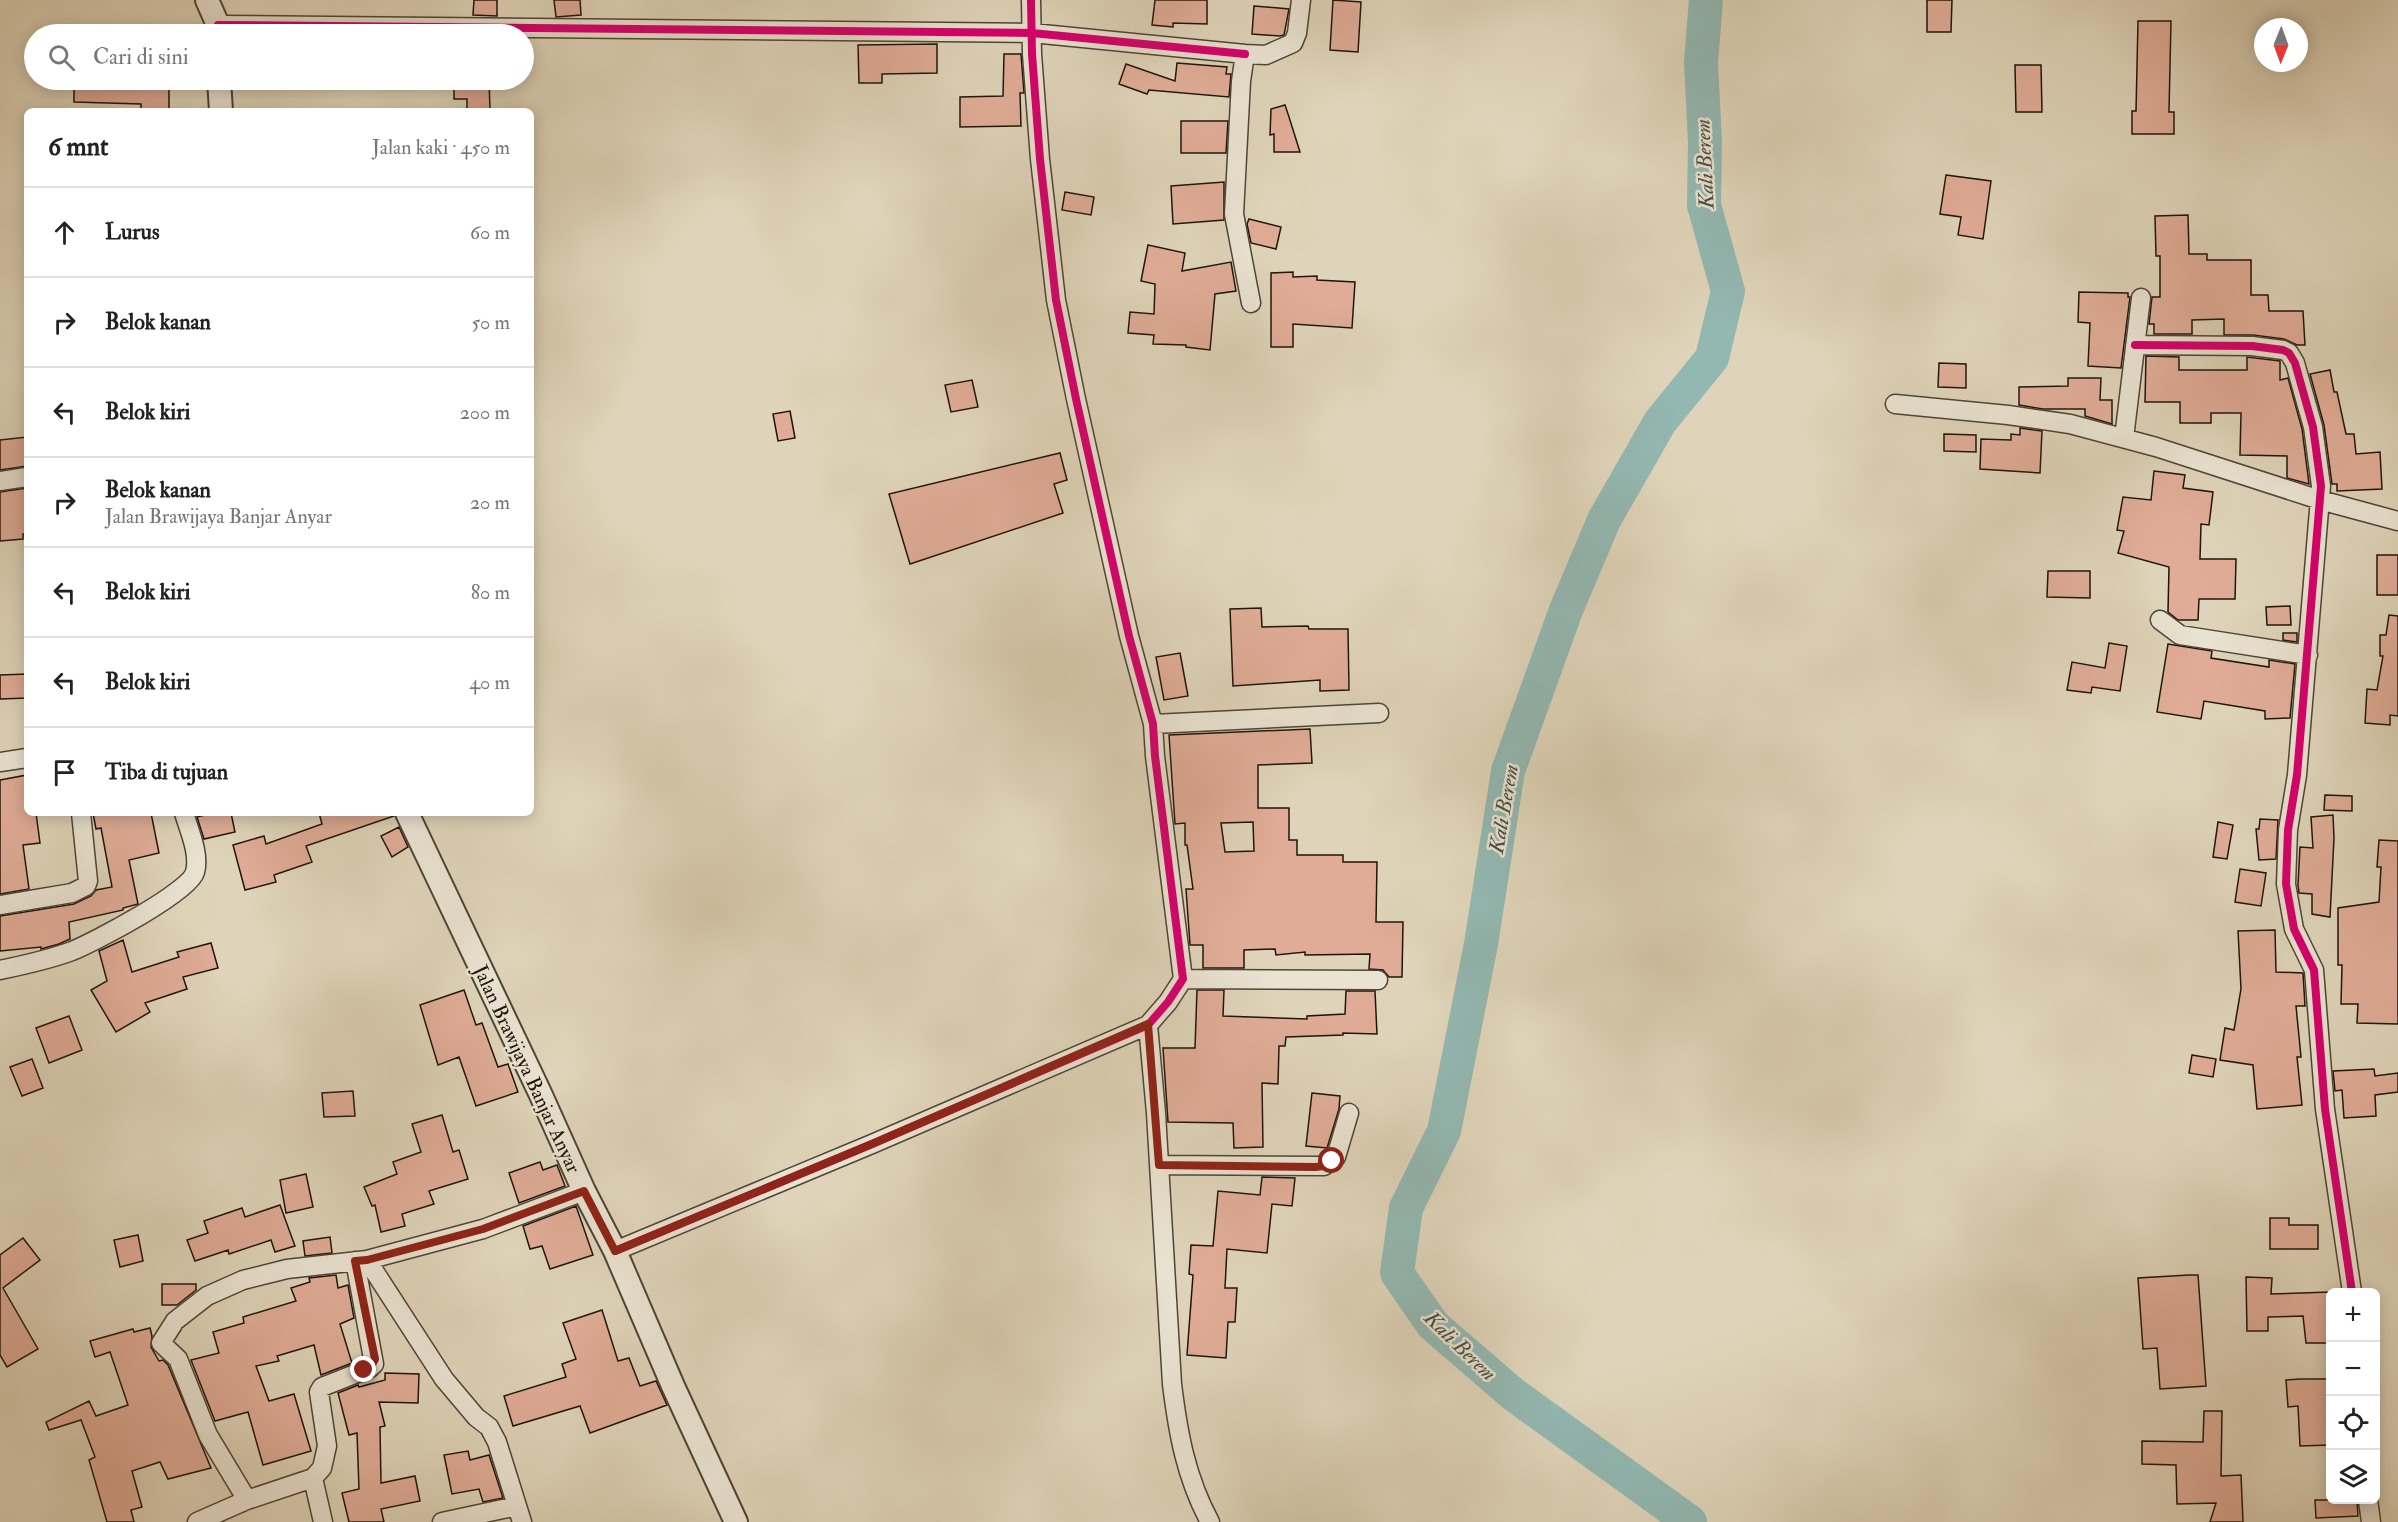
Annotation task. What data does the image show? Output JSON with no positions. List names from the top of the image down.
{
  "streets": {
    "street": ["Jalan Brawijaya Banjar Anyar"]
  },
  "water": ["Kali Berem"],
  "north": "bottom",
  "page": {
    "search": "Cari di sini",
    "heading": ["6 mnt", "Jalan kaki · 450 m"],
    "list": [
      ["Lurus", "60 m"],
      ["Belok kanan", "50 m"],
      ["Belok kiri", "200 m"],
      ["Belok kanan", "Jalan Brawijaya Banjar Anyar", "20 m"],
      ["Belok kiri", "80 m"],
      ["Belok kiri", "40 m"],
      "Tiba di tujuan"
    ],
    "map_buttons": ["+", "−"]
  }
}
